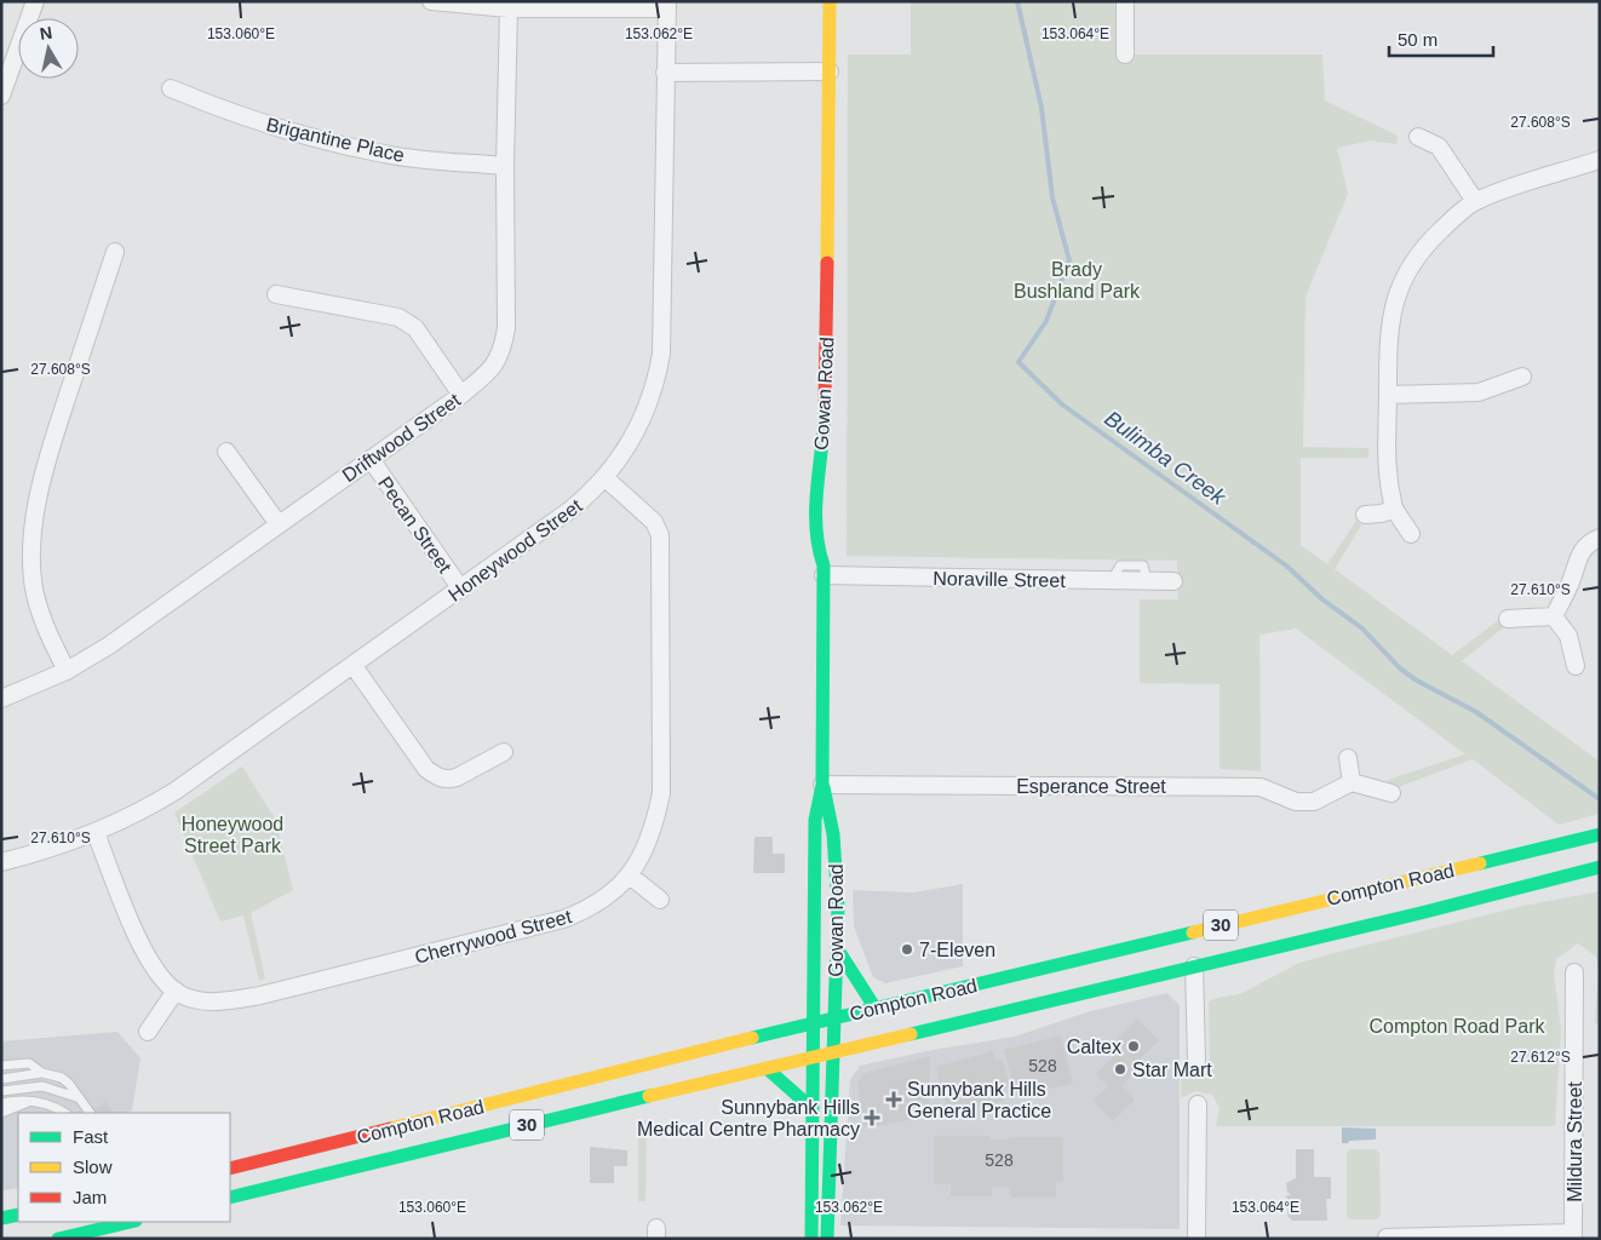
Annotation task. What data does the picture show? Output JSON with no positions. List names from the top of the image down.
{
  "streets": {
    "main road": ["Gowan Road", "Compton Road", "30"],
    "street": [
      "Brigantine Place",
      "Driftwood Street",
      "Pecan Street",
      "Honeywood Street",
      "Noraville Street",
      "Esperance Street",
      "Cherrywood Street",
      "Mildura Street"
    ]
  },
  "crossings": [
    ["Brigantine Place", "Driftwood Street"],
    ["Gowan Road", "Noraville Street"],
    ["Gowan Road", "Esperance Street"],
    ["Gowan Road", "Compton Road"],
    ["Driftwood Street", "Pecan Street"],
    ["Pecan Street", "Honeywood Street"],
    ["Honeywood Street", "Cherrywood Street"]
  ],
  "water": ["Bulimba Creek"],
  "parks": ["Brady Bushland Park", "Honeywood Street Park", "Compton Road Park"],
  "places": {
    "other": ["7-Eleven", "Caltex", "Star Mart"],
    "health": ["Sunnybank Hills General Practice", "Sunnybank Hills Medical Centre Pharmacy"]
  },
  "house_numbers": ["528", "528"],
  "legend": ["Fast", "Slow", "Jam"],
  "scale_bar": "50 m",
  "north": "top",
  "coordinates": [
    "153.064°E",
    "153.060°E",
    "153.062°E",
    "27.608°S",
    "27.610°S",
    "27.612°S"
  ]
}
